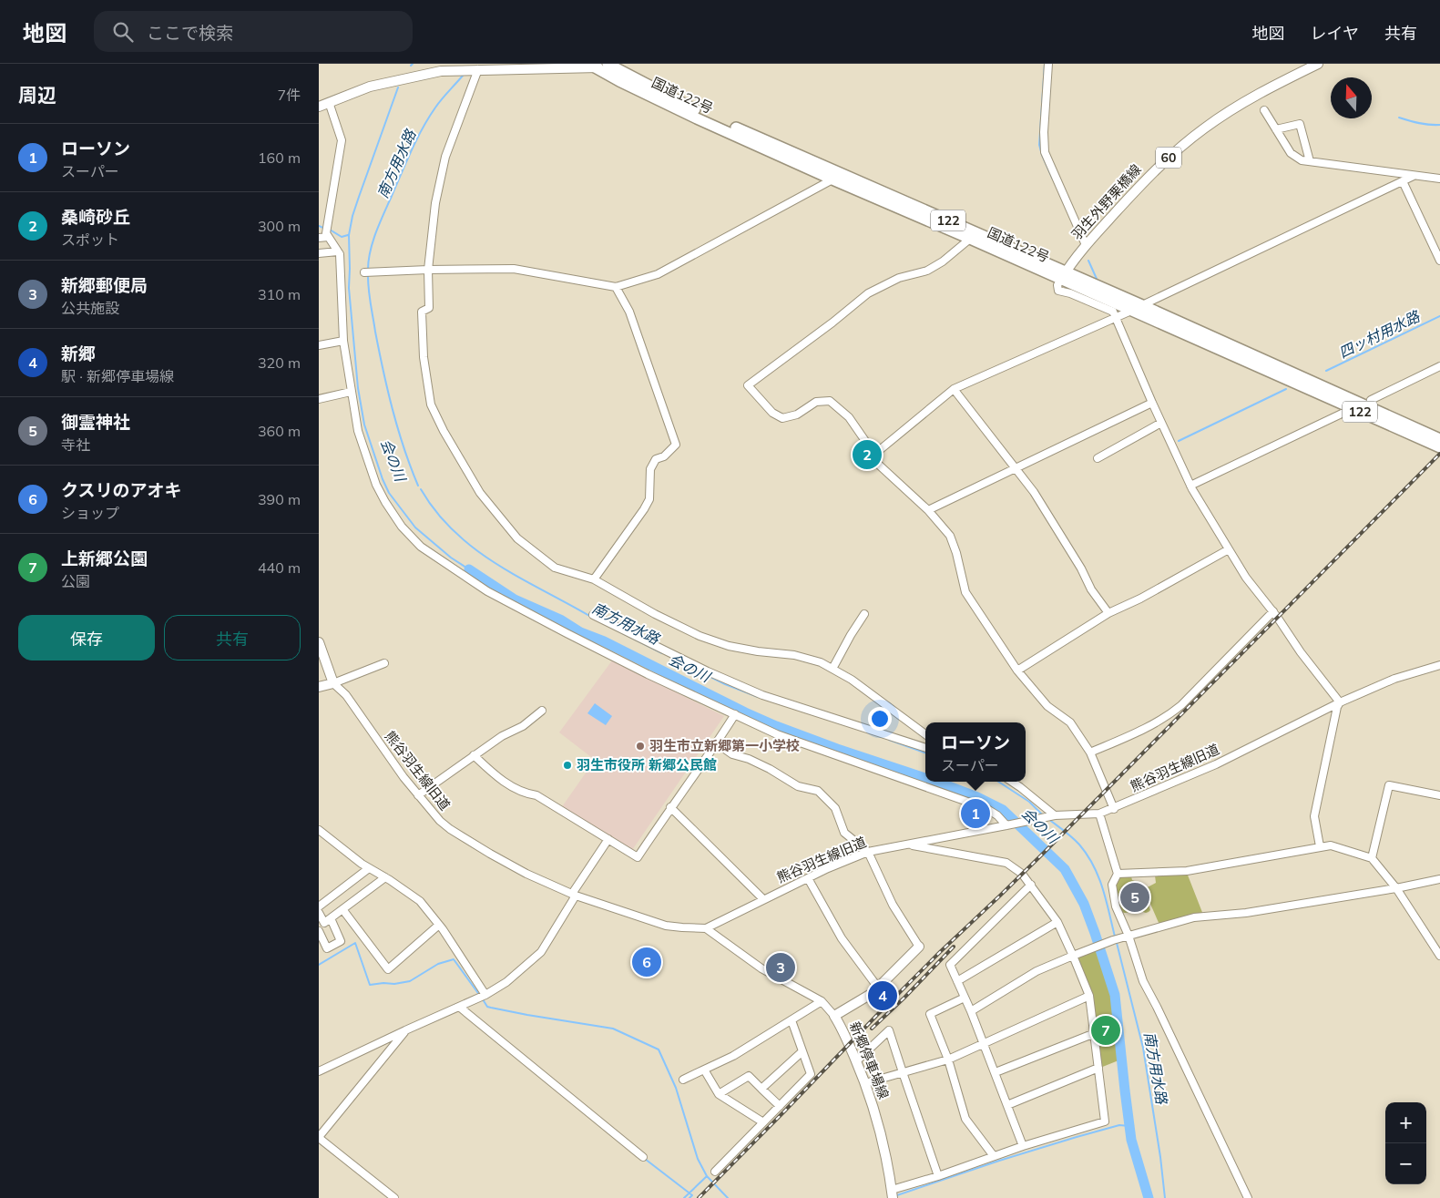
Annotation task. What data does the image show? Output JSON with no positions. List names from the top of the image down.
{
  "streets": {
    "highway": ["国道122号", "122"],
    "main road": ["60", "羽生外野栗橋線", "新郷停車場線"],
    "street": ["熊谷羽生線旧道"]
  },
  "crossings": [
    ["国道122号", "羽生外野栗橋線"]
  ],
  "water": ["南方用水路", "四ッ村用水路", "会の川"],
  "places": ["羽生市立新郷第一小学校", "羽生市役所 新郷公民館"],
  "north": "top",
  "page": {
    "header": "地図",
    "search": "ここで検索",
    "nav": ["地図", "レイヤ", "共有"],
    "heading": ["周辺", "7件"],
    "list": [
      {
        "mark": "1",
        "name": "ローソン",
        "note": "スーパー",
        "value": "160 m"
      },
      {
        "mark": "2",
        "name": "桑崎砂丘",
        "note": "スポット",
        "value": "300 m"
      },
      {
        "mark": "3",
        "name": "新郷郵便局",
        "note": "公共施設",
        "value": "310 m"
      },
      {
        "mark": "4",
        "name": "新郷",
        "note": "駅 · 新郷停車場線",
        "value": "320 m"
      },
      {
        "mark": "5",
        "name": "御霊神社",
        "note": "寺社",
        "value": "360 m"
      },
      {
        "mark": "6",
        "name": "クスリのアオキ",
        "note": "ショップ",
        "value": "390 m"
      },
      {
        "mark": "7",
        "name": "上新郷公園",
        "note": "公園",
        "value": "440 m"
      }
    ],
    "pins": [
      "2",
      "1",
      "5",
      "6",
      "3",
      "4",
      "7"
    ],
    "buttons": ["保存", "共有"],
    "popup": ["ローソン", "スーパー"],
    "map_buttons": ["+", "−"]
  }
}
